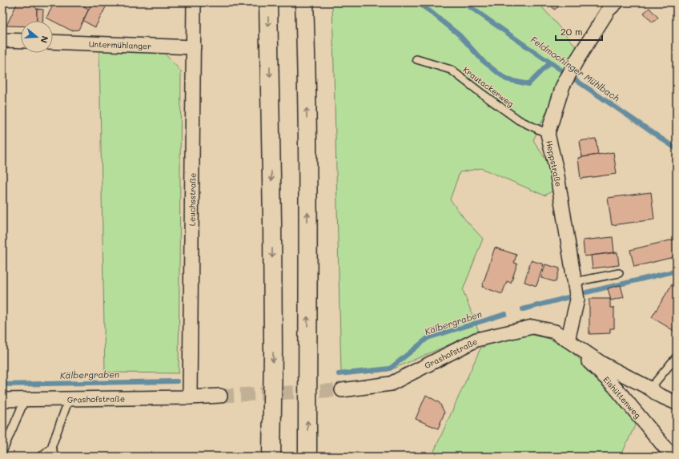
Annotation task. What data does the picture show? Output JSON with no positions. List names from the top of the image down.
{
  "streets": {
    "street": [
      "Untermühlanger",
      "Heppstraße",
      "Leuchsstraße",
      "Grashofstraße",
      "Eishüttenweg"
    ],
    "lane": ["Krautackerweg"]
  },
  "crossings": [
    ["Untermühlanger", "Leuchsstraße"],
    ["Krautackerweg", "Heppstraße"],
    ["Heppstraße", "Grashofstraße"],
    ["Heppstraße", "Eishüttenweg"],
    ["Leuchsstraße", "Grashofstraße"],
    ["Grashofstraße", "Eishüttenweg"]
  ],
  "water": ["Feldmochinger Mühlbach", "Kälbergraben"],
  "scale_bar": "20 m",
  "north": "right"
}
